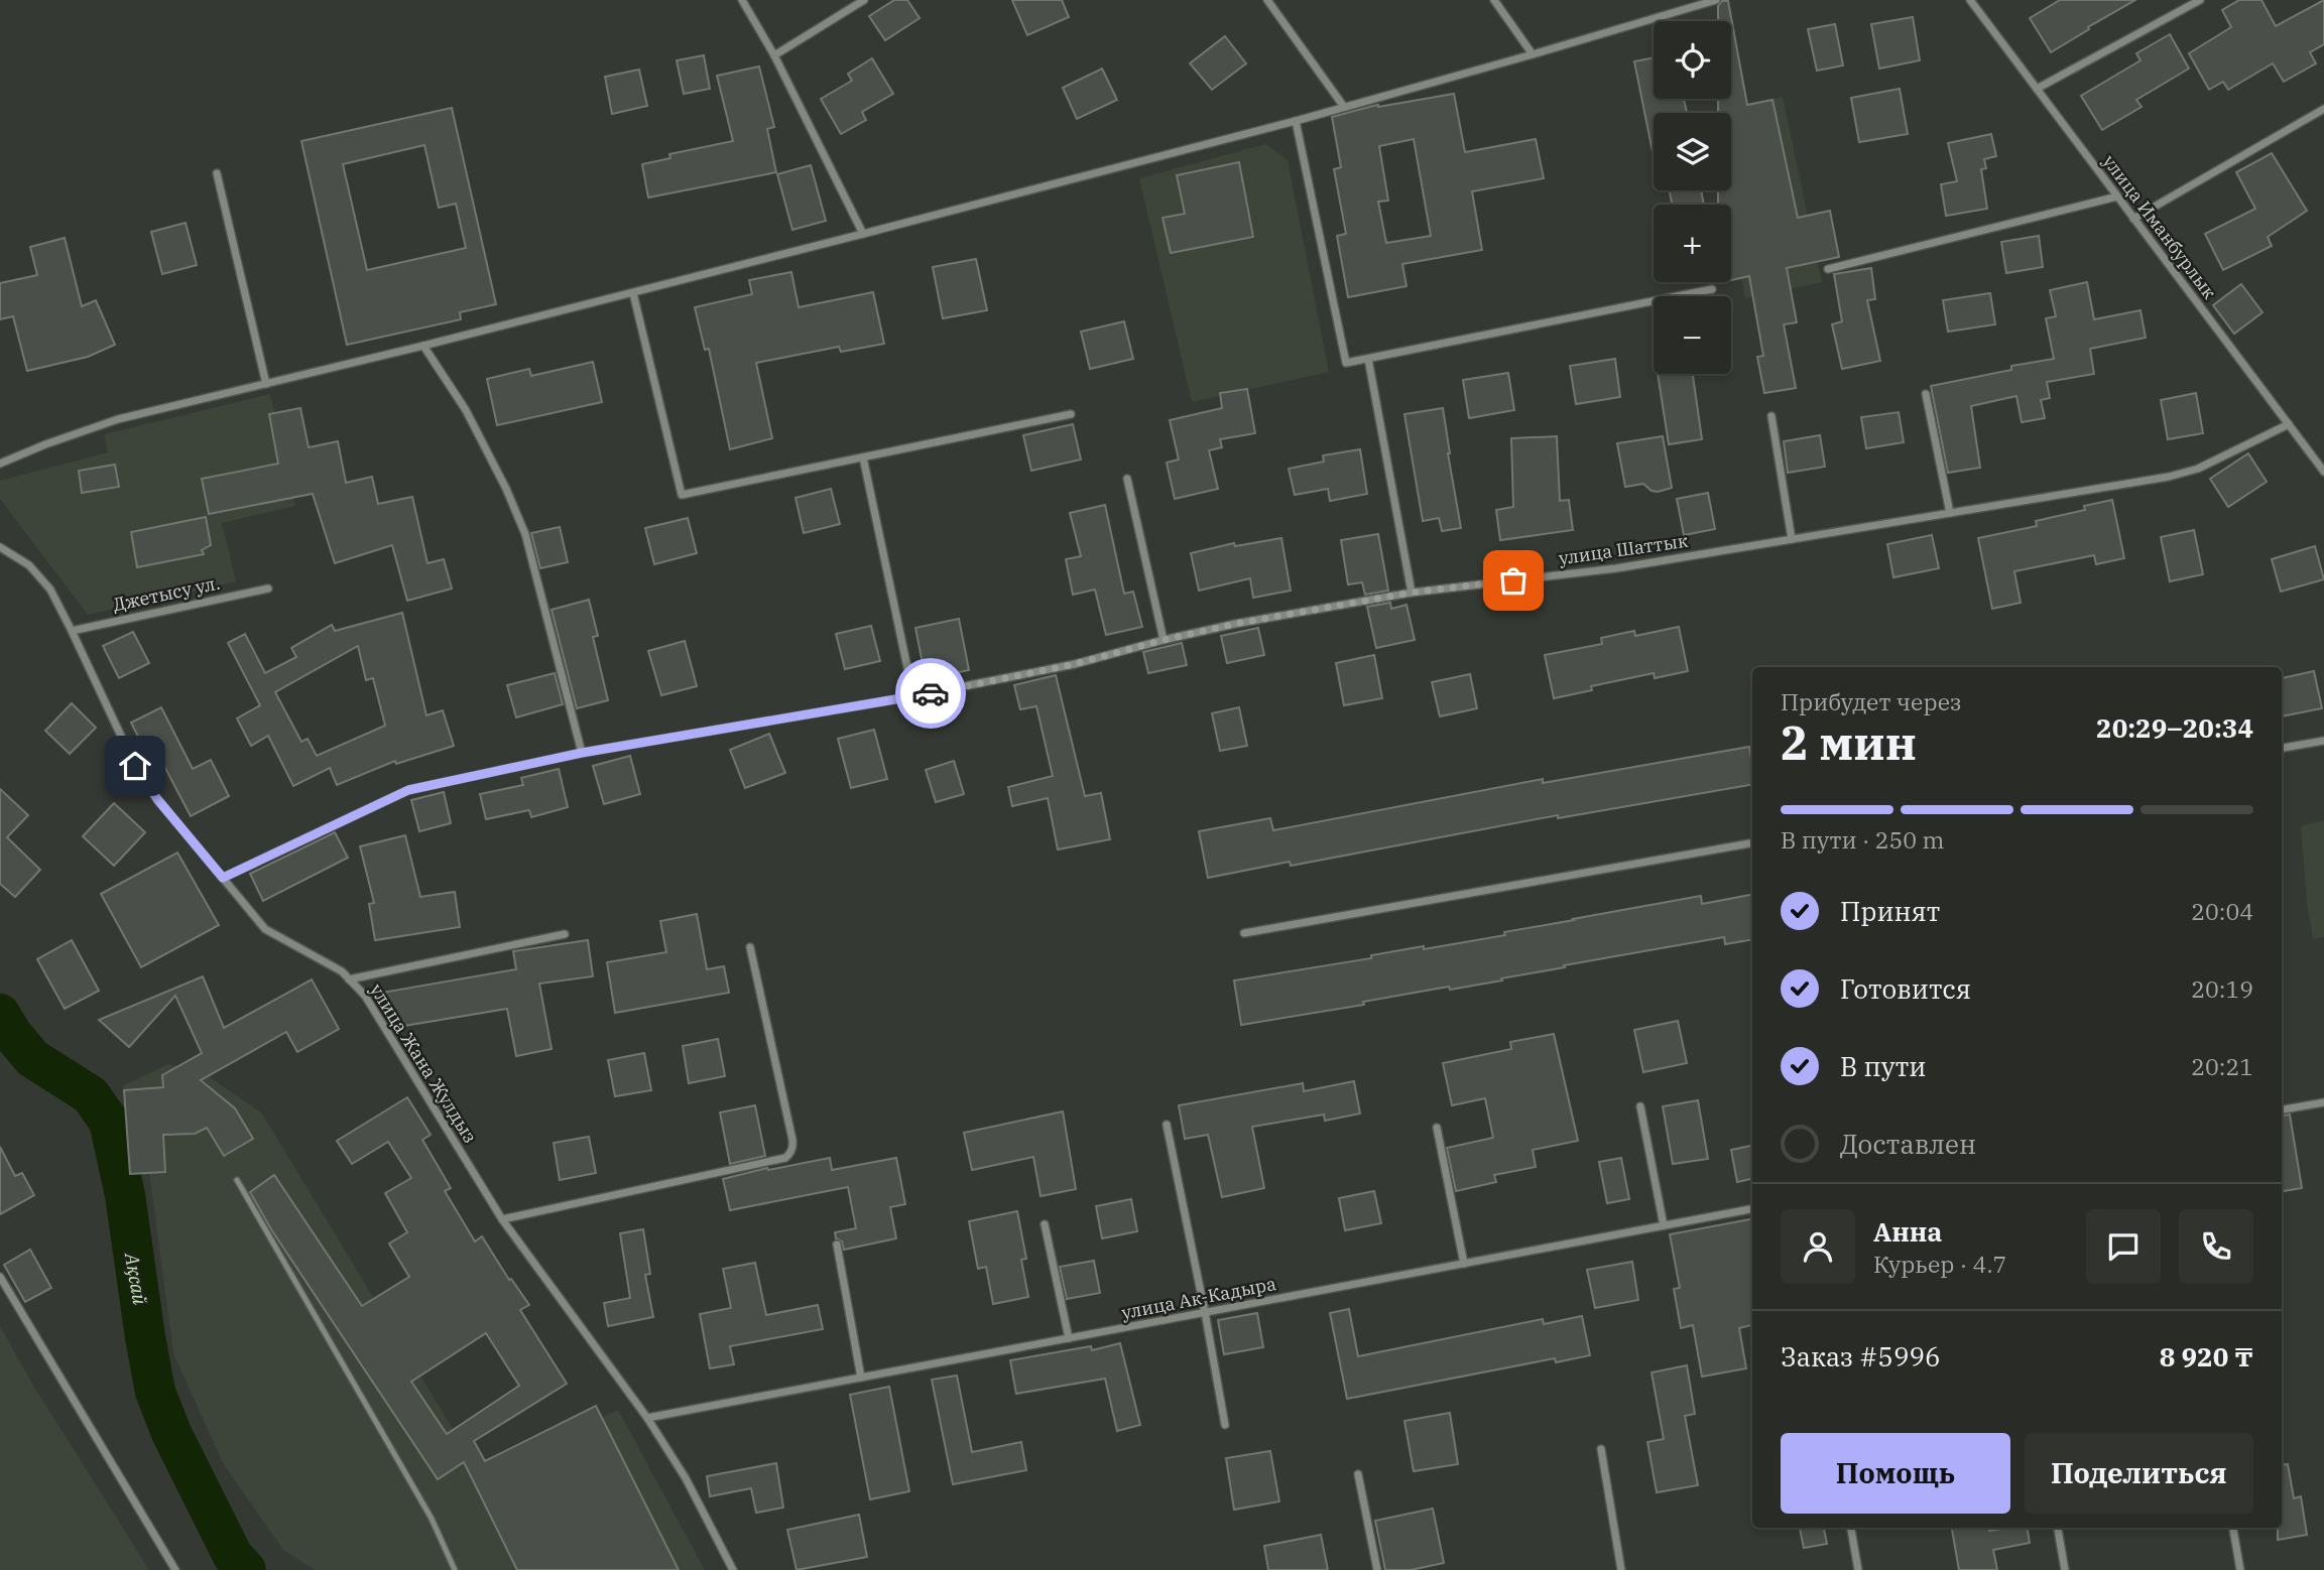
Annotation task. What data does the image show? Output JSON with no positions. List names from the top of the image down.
{
  "streets": {
    "street": [
      "улица Иманбурлык",
      "улица Шаттык",
      "Джетысу ул.",
      "улица Жана Жулдыз",
      "улица Ак-Кадыра"
    ]
  },
  "crossings": [
    ["улица Иманбурлык", "улица Шаттык"],
    ["улица Шаттык", "улица Жана Жулдыз"],
    ["Джетысу ул.", "улица Жана Жулдыз"],
    ["улица Жана Жулдыз", "улица Ак-Кадыра"]
  ],
  "water": ["Ақсай"],
  "page": {
    "map_buttons": ["+", "−"],
    "heading": ["2 мин", "Прибудет через", "20:29–20:34"],
    "panel": [
      "Анна",
      "Курьер · 4.7",
      "Заказ #5996",
      "8 920 ₸"
    ],
    "bar": "В пути · 250 m",
    "list": [
      ["Принят", "20:04"],
      ["Готовится", "20:19"],
      ["В пути", "20:21"],
      "Доставлен"
    ],
    "buttons": ["Помощь", "Поделиться"]
  }
}
